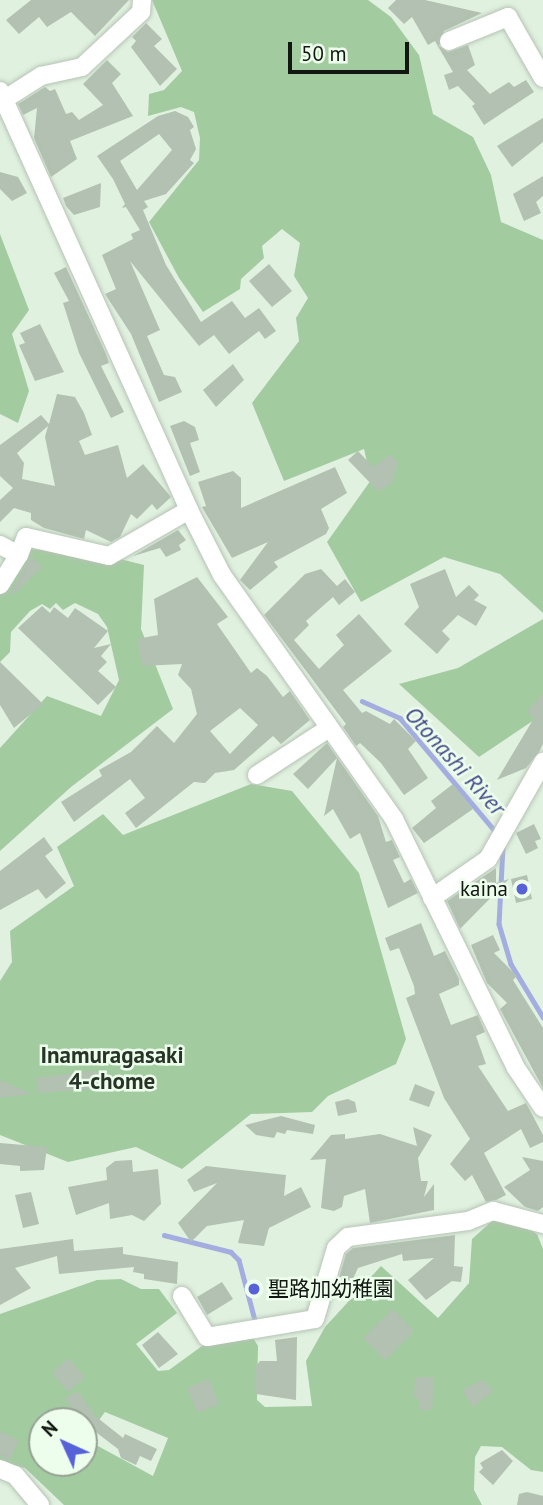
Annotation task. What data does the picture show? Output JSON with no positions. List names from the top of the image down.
{
  "districts": ["Inamuragasaki 4-chome"],
  "water": ["Otonashi River"],
  "places": ["kaina", "聖路加幼稚園"],
  "scale_bar": "50 m",
  "north": "top left"
}
